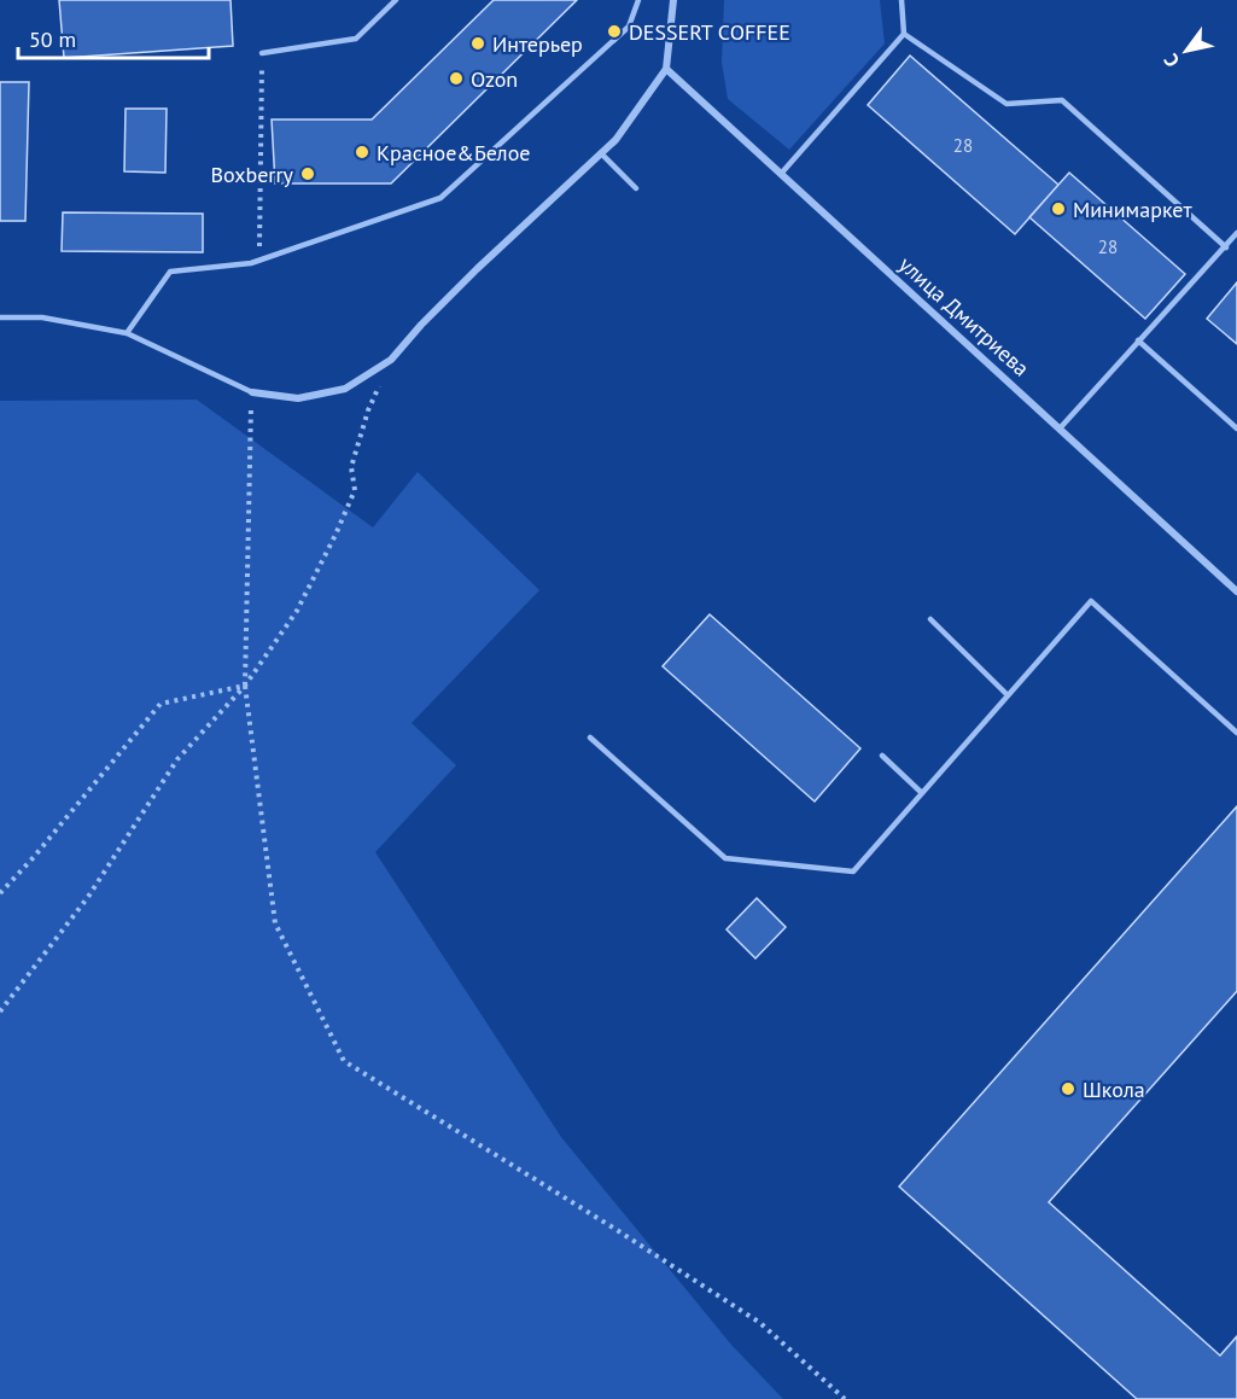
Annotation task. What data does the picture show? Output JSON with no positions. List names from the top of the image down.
{
  "streets": {
    "street": ["улица Дмитриева"]
  },
  "places": [
    "DESSERT COFFEE",
    "Интерьер",
    "Ozon",
    "Красное&Белое",
    "Boxberry",
    "Минимаркет",
    "Школа"
  ],
  "house_numbers": ["28", "28"],
  "scale_bar": "50 m",
  "north": "bottom left"
}
